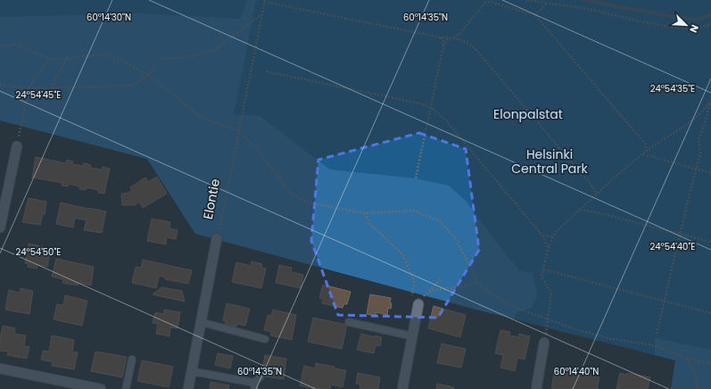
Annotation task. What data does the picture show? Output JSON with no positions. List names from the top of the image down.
{
  "streets": {
    "street": ["Elontie"]
  },
  "parks": ["Elonpalstat", "Helsinki Central Park"],
  "north": "bottom right",
  "coordinates": [
    "60°14'30\"N",
    "60°14'35\"N",
    "24°54'35\"E",
    "24°54'45\"E",
    "24°54'40\"E",
    "24°54'50\"E",
    "60°14'40\"N"
  ]
}
